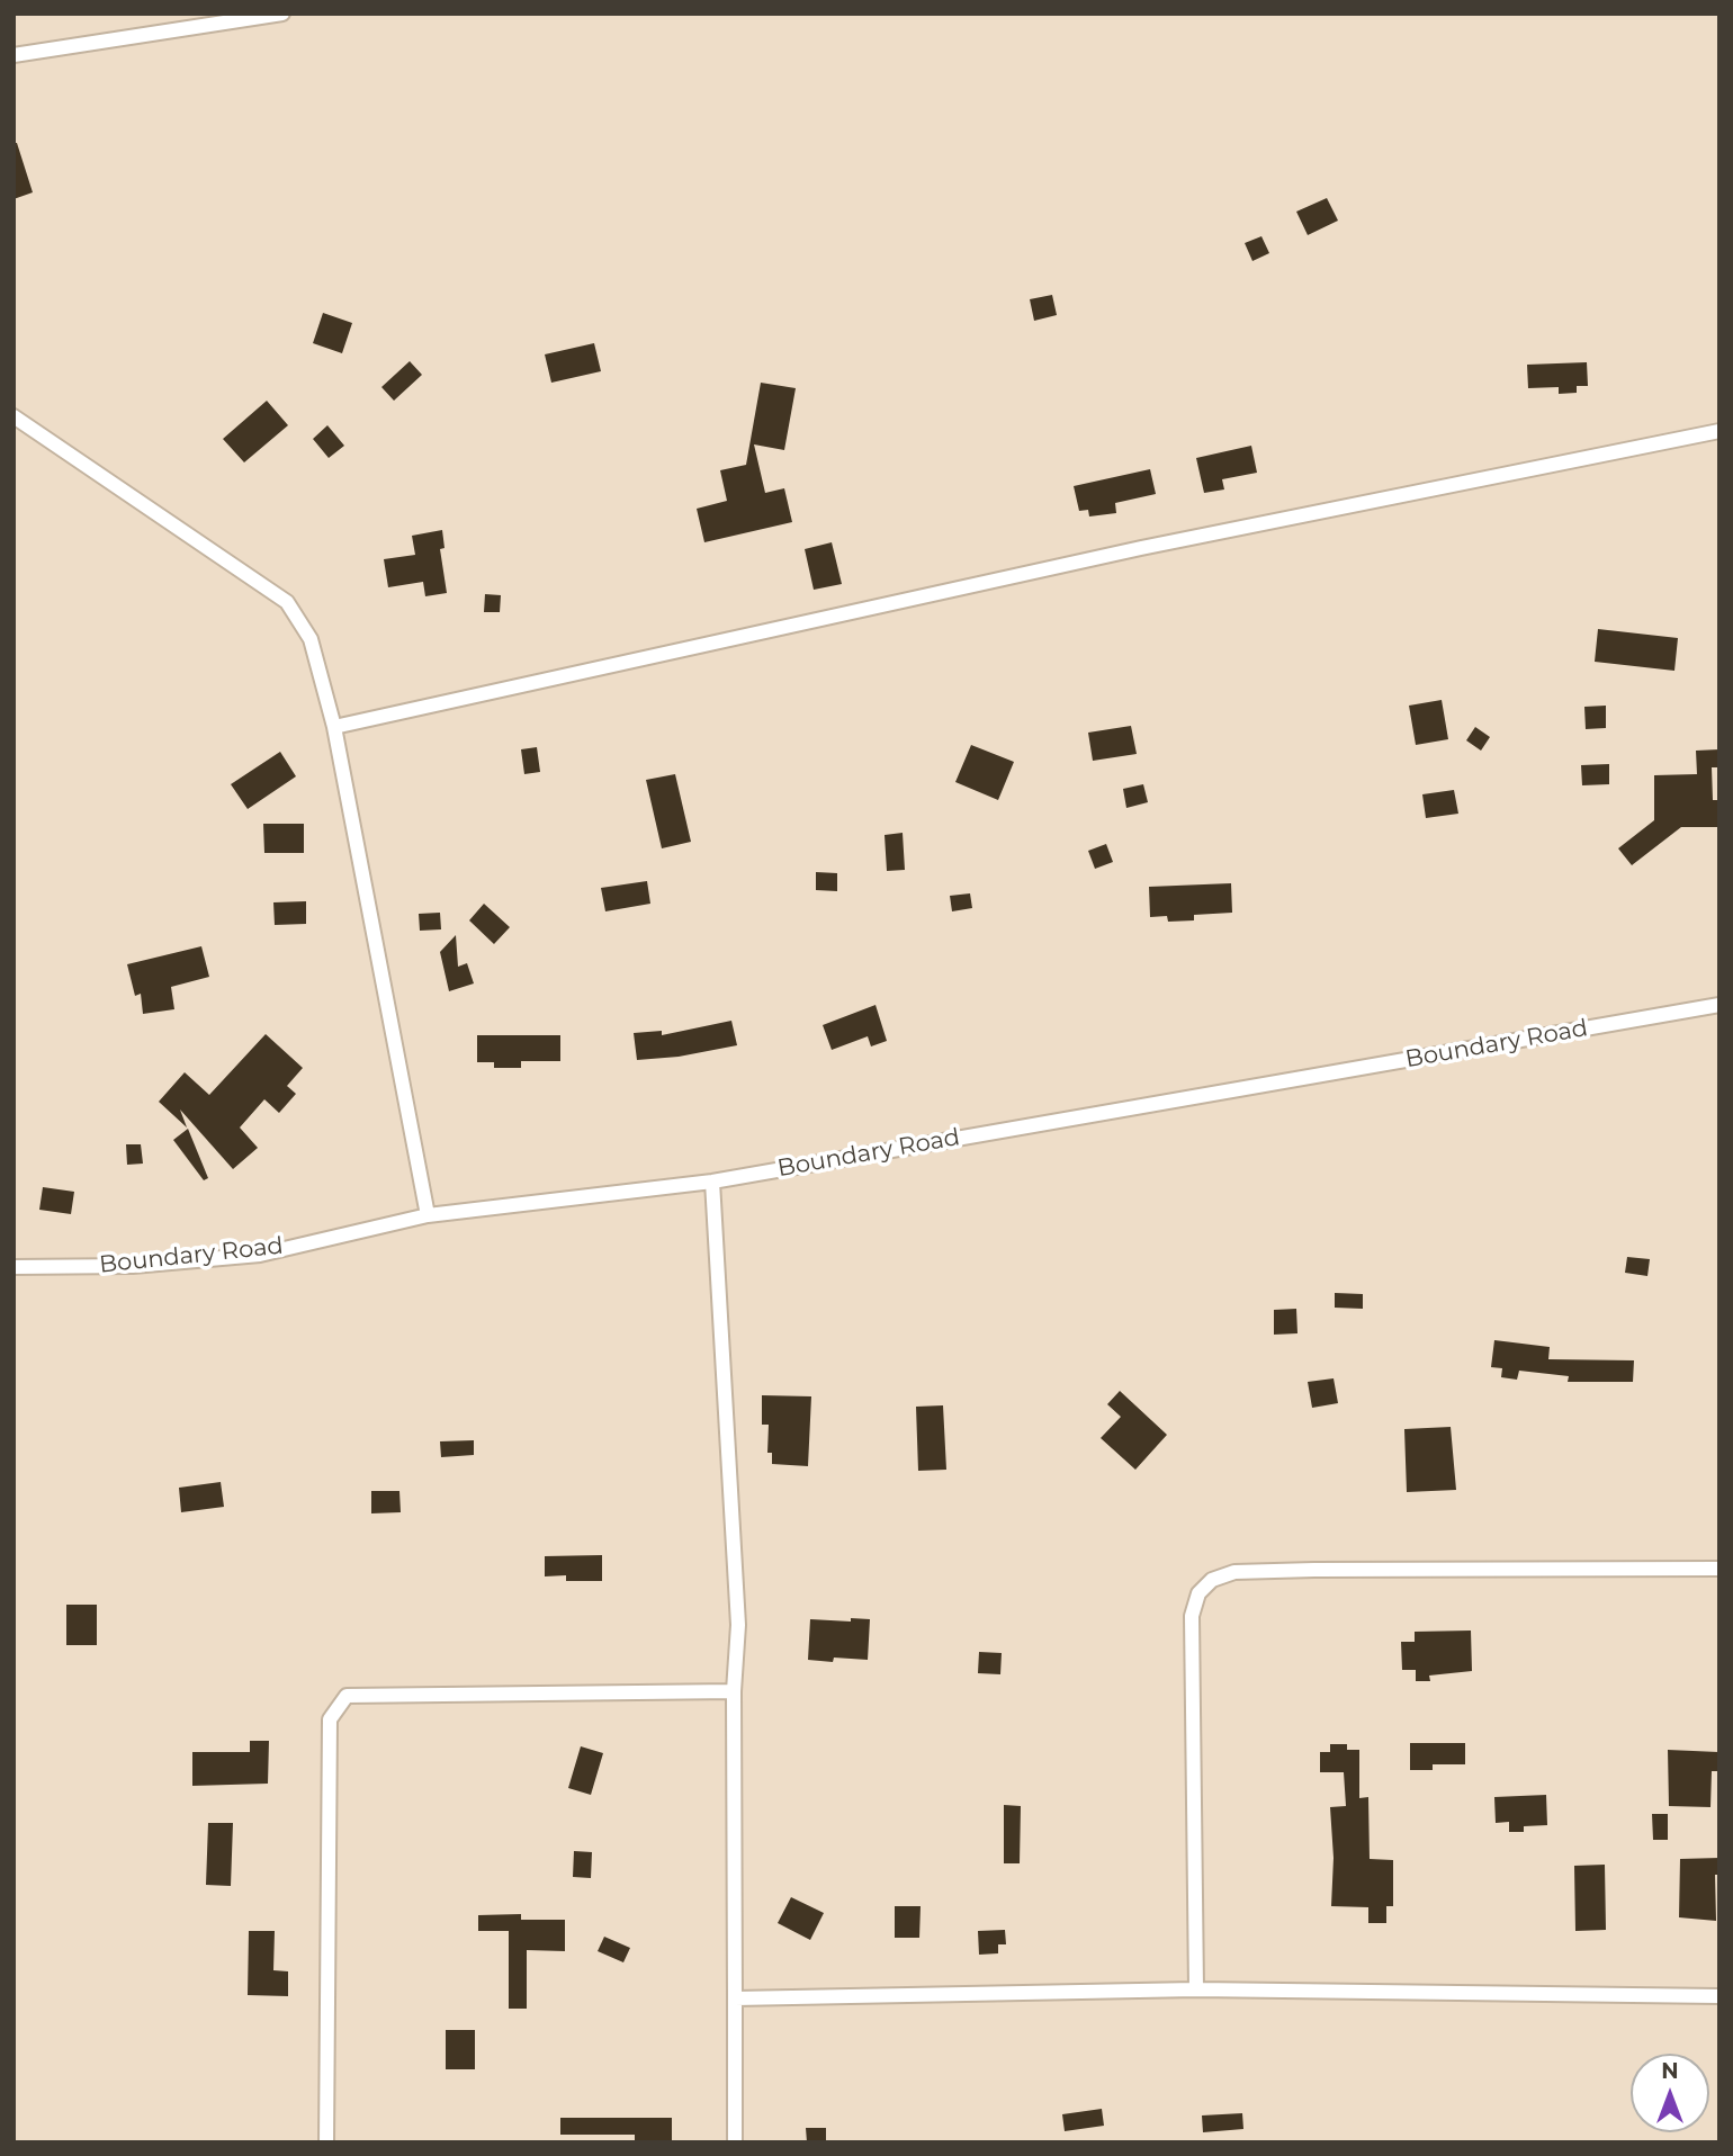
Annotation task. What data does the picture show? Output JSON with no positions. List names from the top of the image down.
{
  "streets": {
    "street": ["Boundary Road"]
  },
  "north": "top"
}
